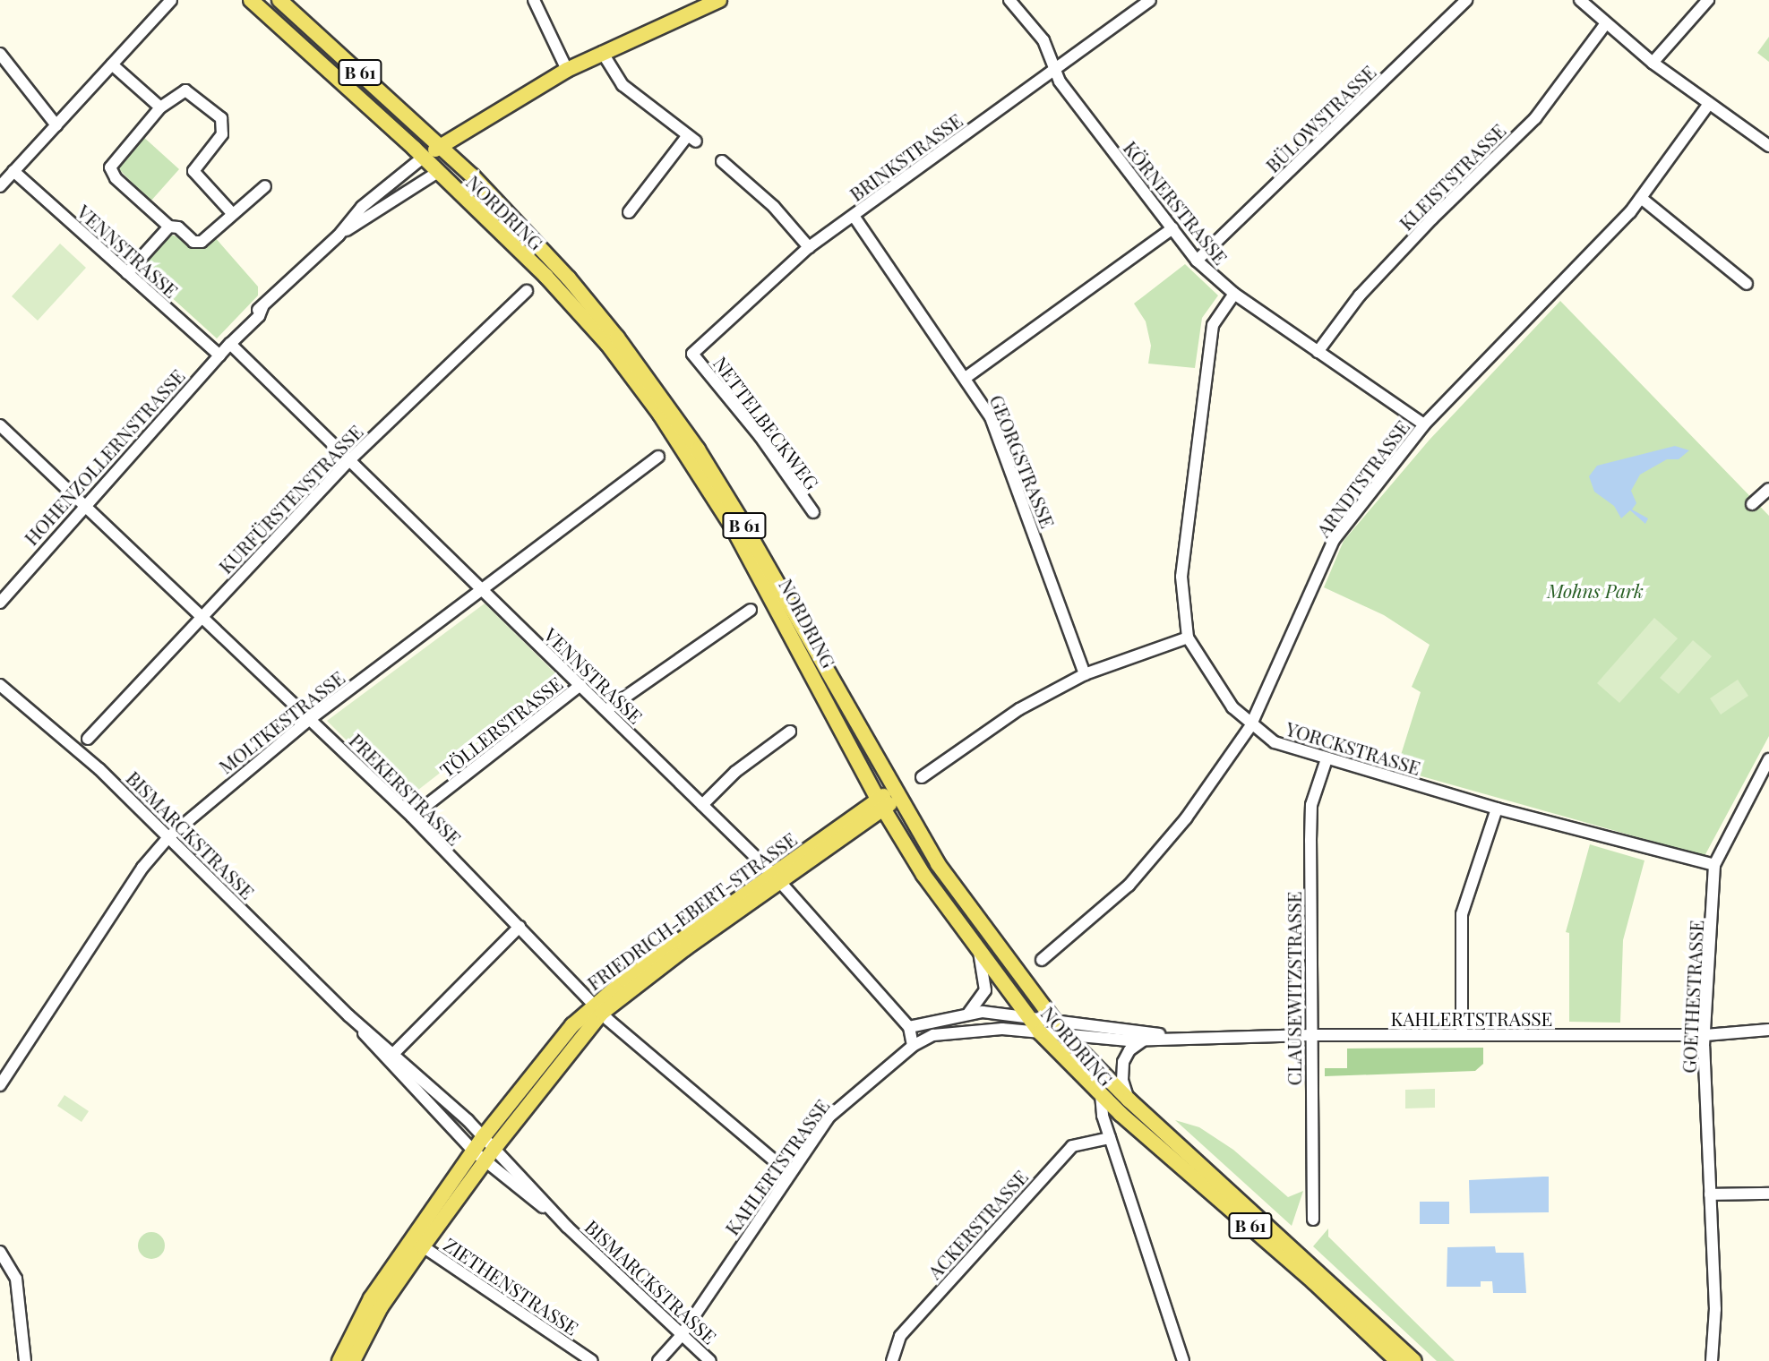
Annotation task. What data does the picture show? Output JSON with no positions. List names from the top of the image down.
{
  "streets": {
    "main road": [
      "B 61",
      "NORDRING",
      "HOHENZOLLERNSTRASSE",
      "FRIEDRICH-EBERT-STRASSE"
    ],
    "street": [
      "BÜLOWSTRASSE",
      "BRINKSTRASSE",
      "KLEISTSTRASSE",
      "KÖRNERSTRASSE",
      "VENNSTRASSE",
      "NETTELBECKWEG",
      "GEORGSTRASSE",
      "ARNDTSTRASSE",
      "KURFÜRSTENSTRASSE",
      "MOLTKESTRASSE",
      "TÖLLERSTRASSE",
      "YORCKSTRASSE",
      "PREKERSTRASSE",
      "BISMARCKSTRASSE",
      "CLAUSEWITZSTRASSE",
      "GOETHESTRASSE",
      "KAHLERTSTRASSE",
      "ACKERSTRASSE",
      "ZIETHENSTRASSE"
    ]
  },
  "crossings": [
    ["B 61", "NORDRING"],
    ["BÜLOWSTRASSE", "KÖRNERSTRASSE"],
    ["BRINKSTRASSE", "KÖRNERSTRASSE"],
    ["BRINKSTRASSE", "NETTELBECKWEG"],
    ["BRINKSTRASSE", "GEORGSTRASSE"],
    ["KLEISTSTRASSE", "KÖRNERSTRASSE"],
    ["KÖRNERSTRASSE", "ARNDTSTRASSE"],
    ["KÖRNERSTRASSE", "YORCKSTRASSE"],
    ["NORDRING", "HOHENZOLLERNSTRASSE"],
    ["NORDRING", "FRIEDRICH-EBERT-STRASSE"],
    ["NORDRING", "KAHLERTSTRASSE"],
    ["NORDRING", "ACKERSTRASSE"],
    ["VENNSTRASSE", "HOHENZOLLERNSTRASSE"],
    ["VENNSTRASSE", "KURFÜRSTENSTRASSE"],
    ["VENNSTRASSE", "MOLTKESTRASSE"],
    ["VENNSTRASSE", "TÖLLERSTRASSE"],
    ["VENNSTRASSE", "FRIEDRICH-EBERT-STRASSE"],
    ["VENNSTRASSE", "KAHLERTSTRASSE"],
    ["HOHENZOLLERNSTRASSE", "PREKERSTRASSE"],
    ["ARNDTSTRASSE", "YORCKSTRASSE"],
    ["KURFÜRSTENSTRASSE", "PREKERSTRASSE"],
    ["MOLTKESTRASSE", "PREKERSTRASSE"],
    ["MOLTKESTRASSE", "BISMARCKSTRASSE"],
    ["TÖLLERSTRASSE", "PREKERSTRASSE"],
    ["YORCKSTRASSE", "CLAUSEWITZSTRASSE"],
    ["YORCKSTRASSE", "GOETHESTRASSE"],
    ["PREKERSTRASSE", "FRIEDRICH-EBERT-STRASSE"],
    ["PREKERSTRASSE", "KAHLERTSTRASSE"],
    ["BISMARCKSTRASSE", "FRIEDRICH-EBERT-STRASSE"],
    ["BISMARCKSTRASSE", "KAHLERTSTRASSE"],
    ["FRIEDRICH-EBERT-STRASSE", "ZIETHENSTRASSE"],
    ["CLAUSEWITZSTRASSE", "KAHLERTSTRASSE"],
    ["GOETHESTRASSE", "KAHLERTSTRASSE"]
  ],
  "parks": ["Mohns Park"]
}
